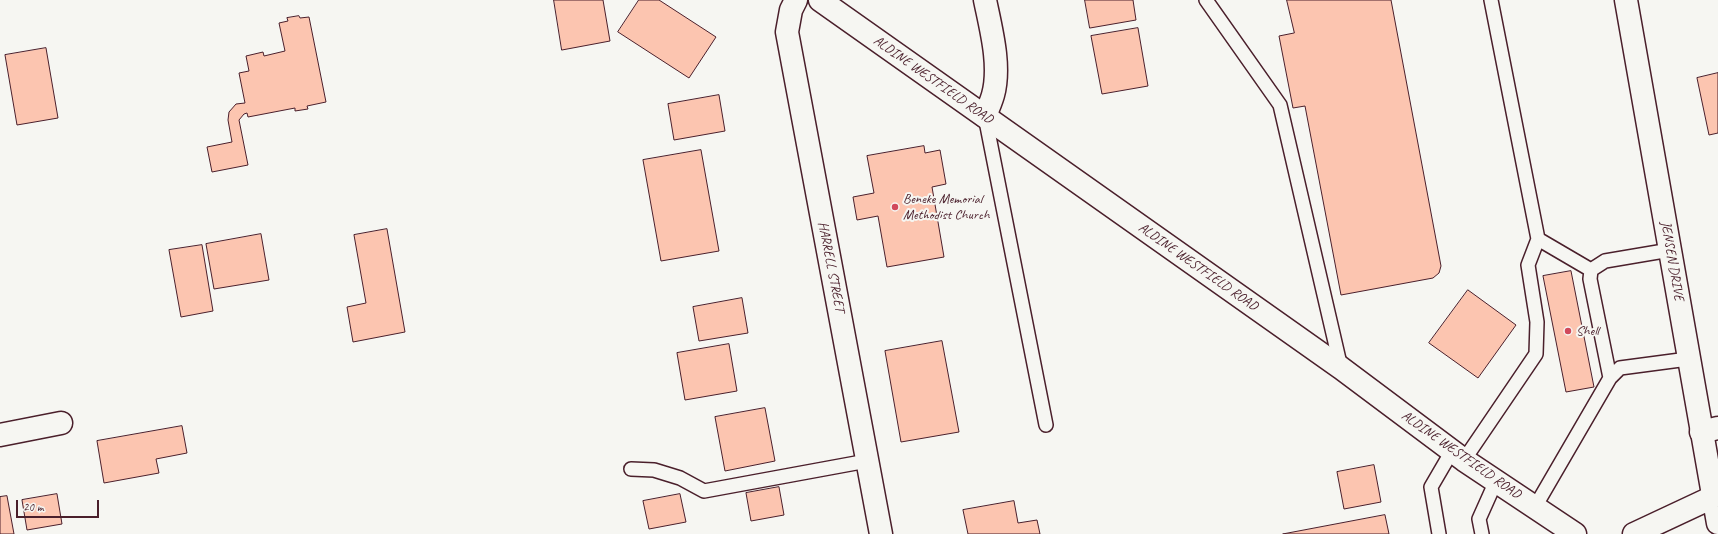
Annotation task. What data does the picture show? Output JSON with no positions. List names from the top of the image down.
{
  "streets": {
    "main road": ["ALDINE WESTFIELD ROAD", "JENSEN DRIVE", "HARRELL STREET"]
  },
  "places": ["Beneke Memorial Methodist Church", "Shell"],
  "scale_bar": "20 m"
}
